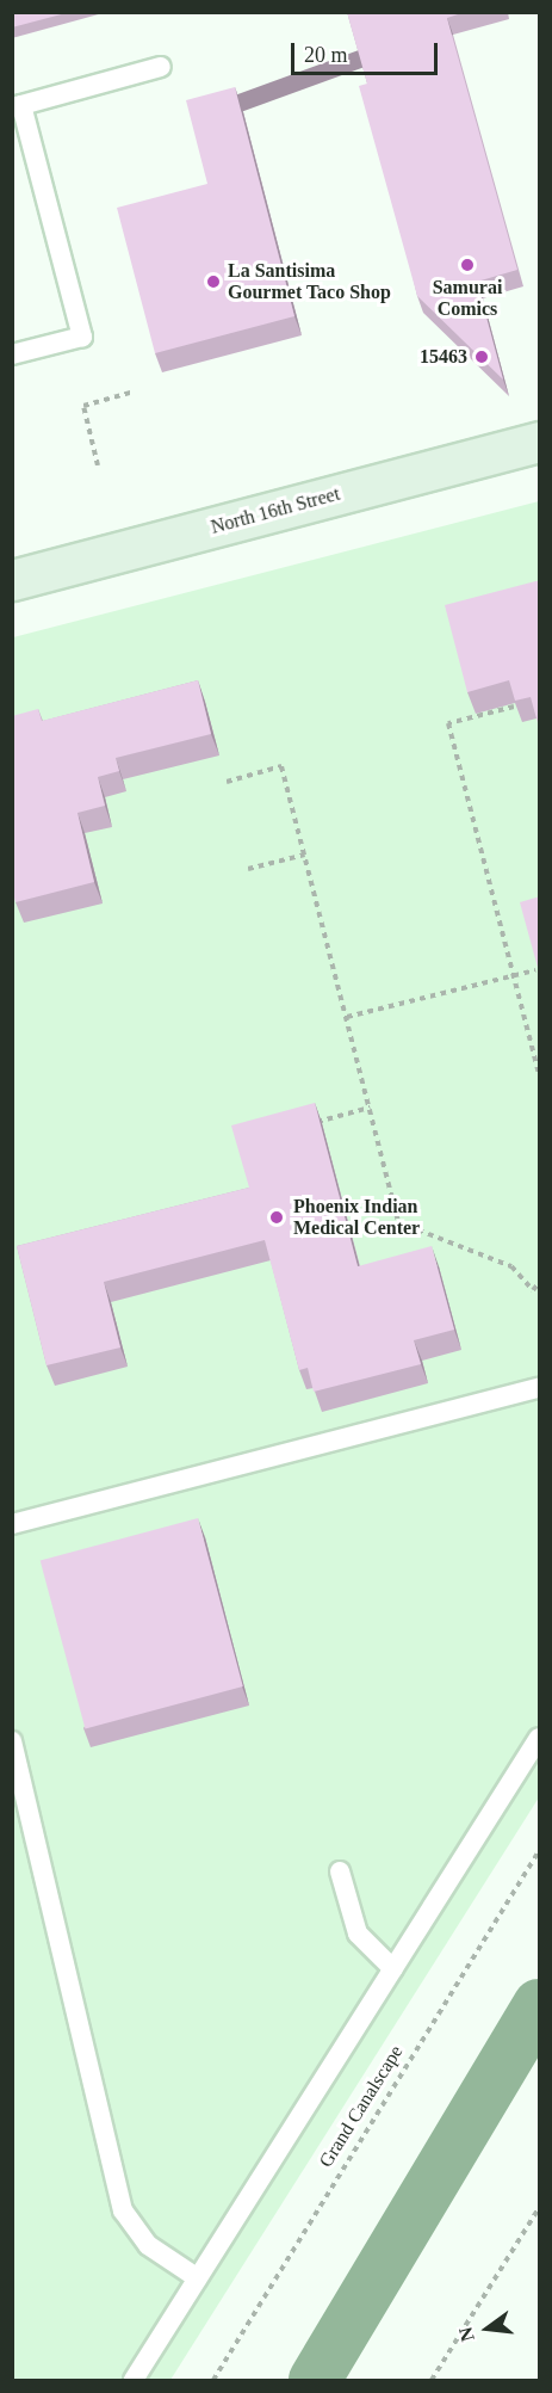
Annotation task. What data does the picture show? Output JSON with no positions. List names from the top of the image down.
{
  "streets": {
    "main road": ["North 16th Street"],
    "path": ["Grand Canalscape"]
  },
  "places": [
    "Samurai Comics",
    "La Santisima Gourmet Taco Shop",
    "15463",
    "Phoenix Indian Medical Center"
  ],
  "scale_bar": "20 m",
  "north": "left"
}
